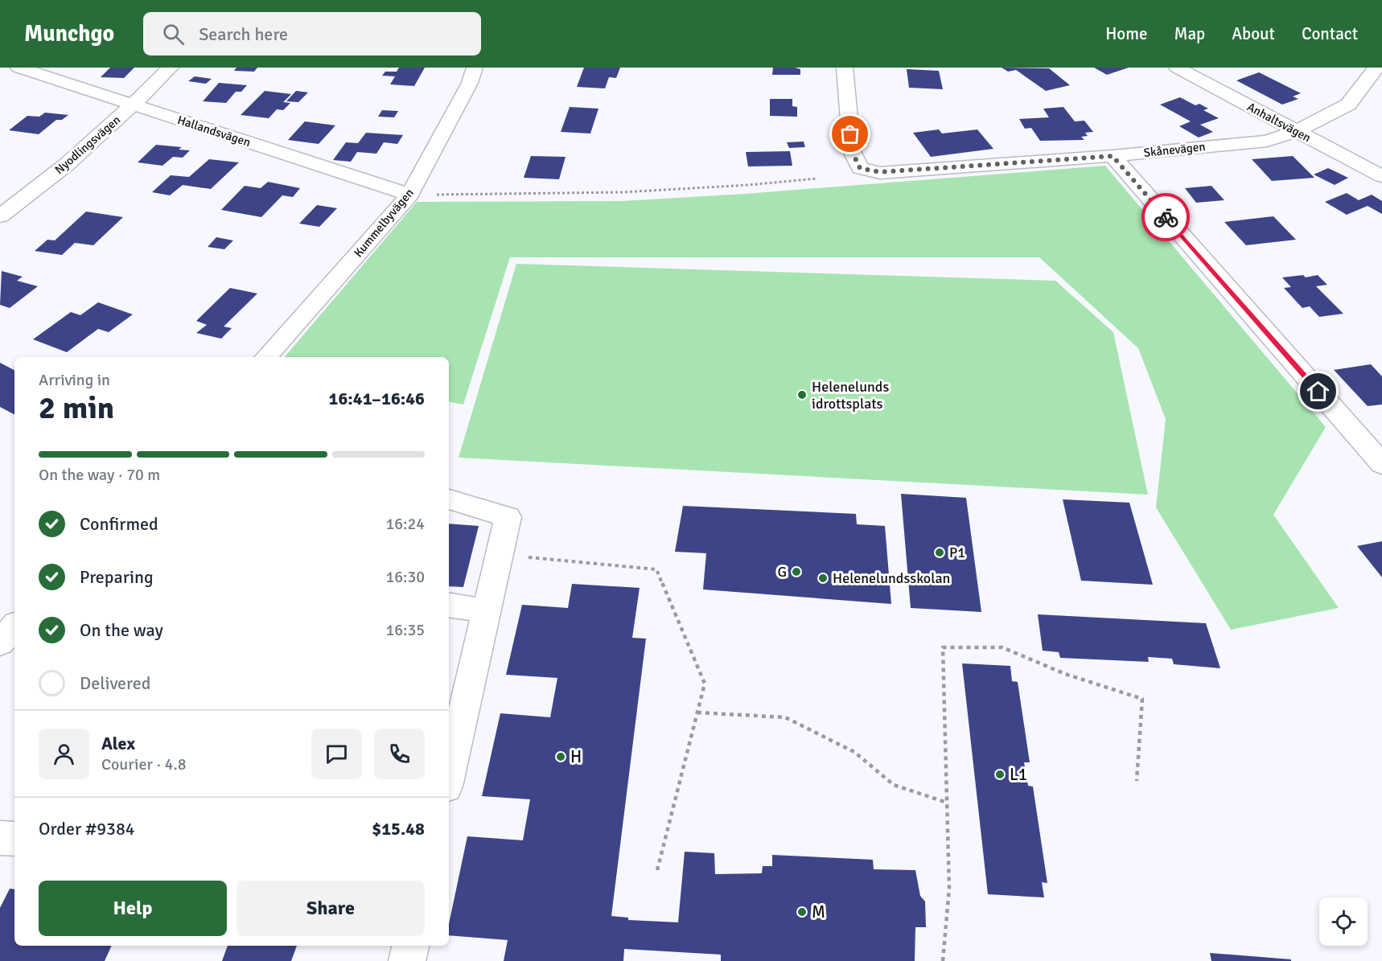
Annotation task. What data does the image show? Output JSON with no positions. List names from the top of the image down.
{
  "streets": {
    "street": [
      "Anhaltsvägen",
      "Hallandsvägen",
      "Nyodlingsvägen",
      "Skånevägen",
      "Kummelbyvägen"
    ]
  },
  "crossings": [
    ["Anhaltsvägen", "Skånevägen"],
    ["Hallandsvägen", "Nyodlingsvägen"],
    ["Hallandsvägen", "Kummelbyvägen"]
  ],
  "places": [
    "Helenelunds idrottsplats",
    "P1",
    "G",
    "Helenelundsskolan",
    "H",
    "L1",
    "M"
  ],
  "page": {
    "header": "Munchgo",
    "search": "Search here",
    "nav": [
      "Home",
      "Map",
      "About",
      "Contact"
    ],
    "heading": ["2 min", "Arriving in", "16:41–16:46"],
    "panel": [
      "Alex",
      "Courier · 4.8",
      "Order #9384",
      "$15.48"
    ],
    "bar": "On the way · 70 m",
    "list": [
      ["Confirmed", "16:24"],
      ["Preparing", "16:30"],
      ["On the way", "16:35"],
      "Delivered"
    ],
    "buttons": ["Help", "Share"]
  }
}
